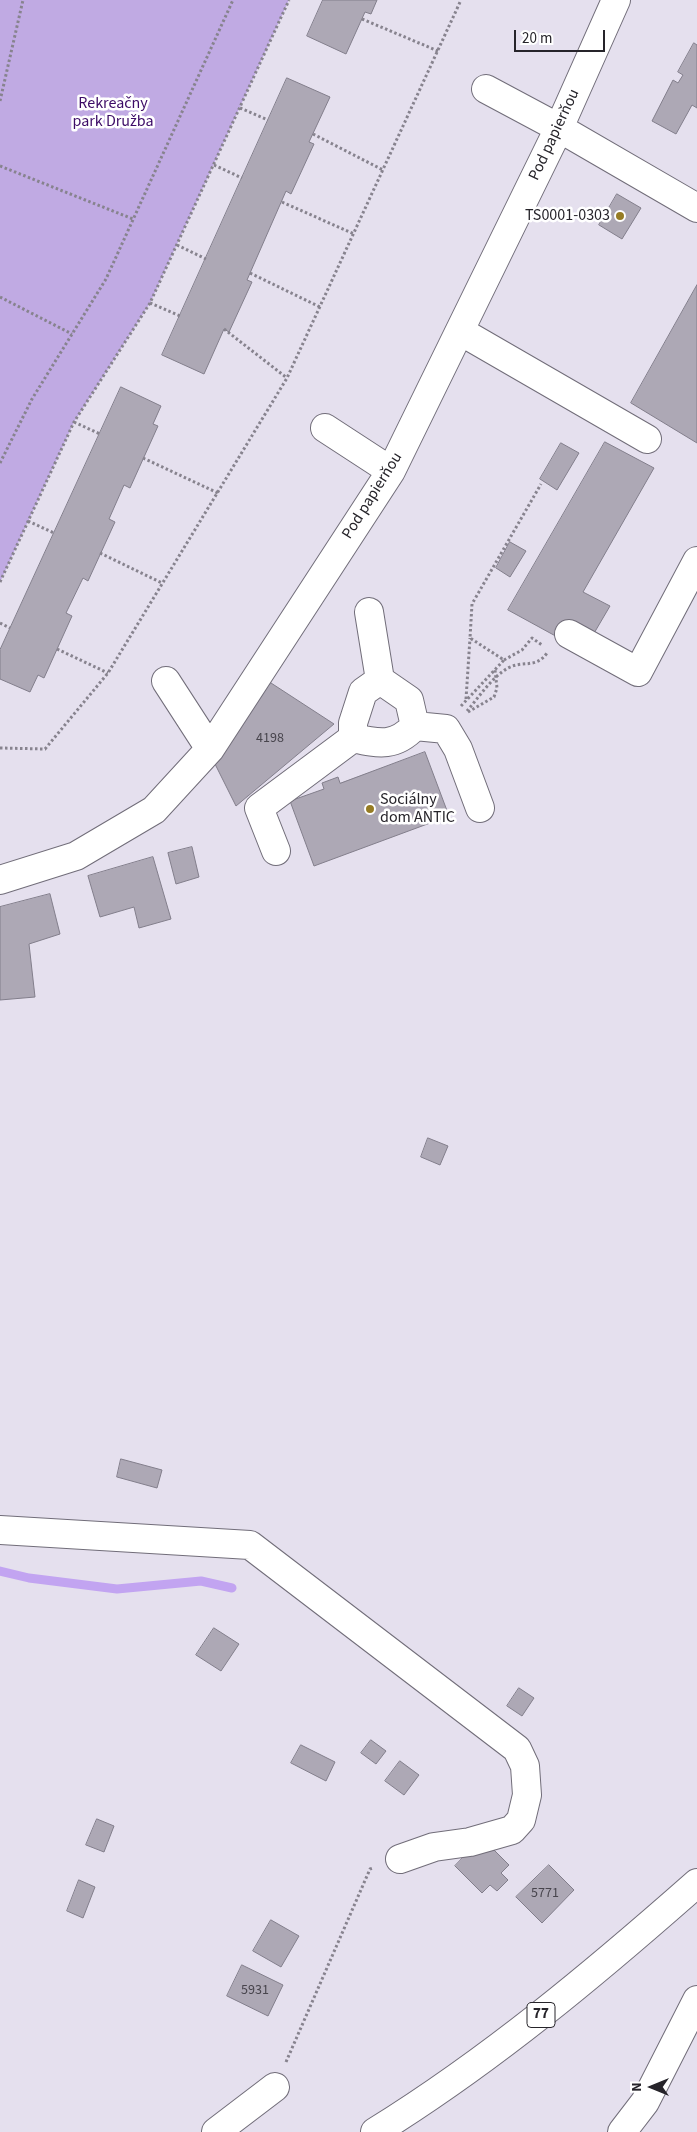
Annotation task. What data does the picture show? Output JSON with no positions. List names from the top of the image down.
{
  "streets": {
    "street": ["Pod papierňou", "77"]
  },
  "parks": ["Rekreačny park Družba"],
  "places": ["TS0001-0303", "Sociálny dom ANTIC"],
  "house_numbers": ["4198", "5771", "5931"],
  "scale_bar": "20 m",
  "north": "left"
}
